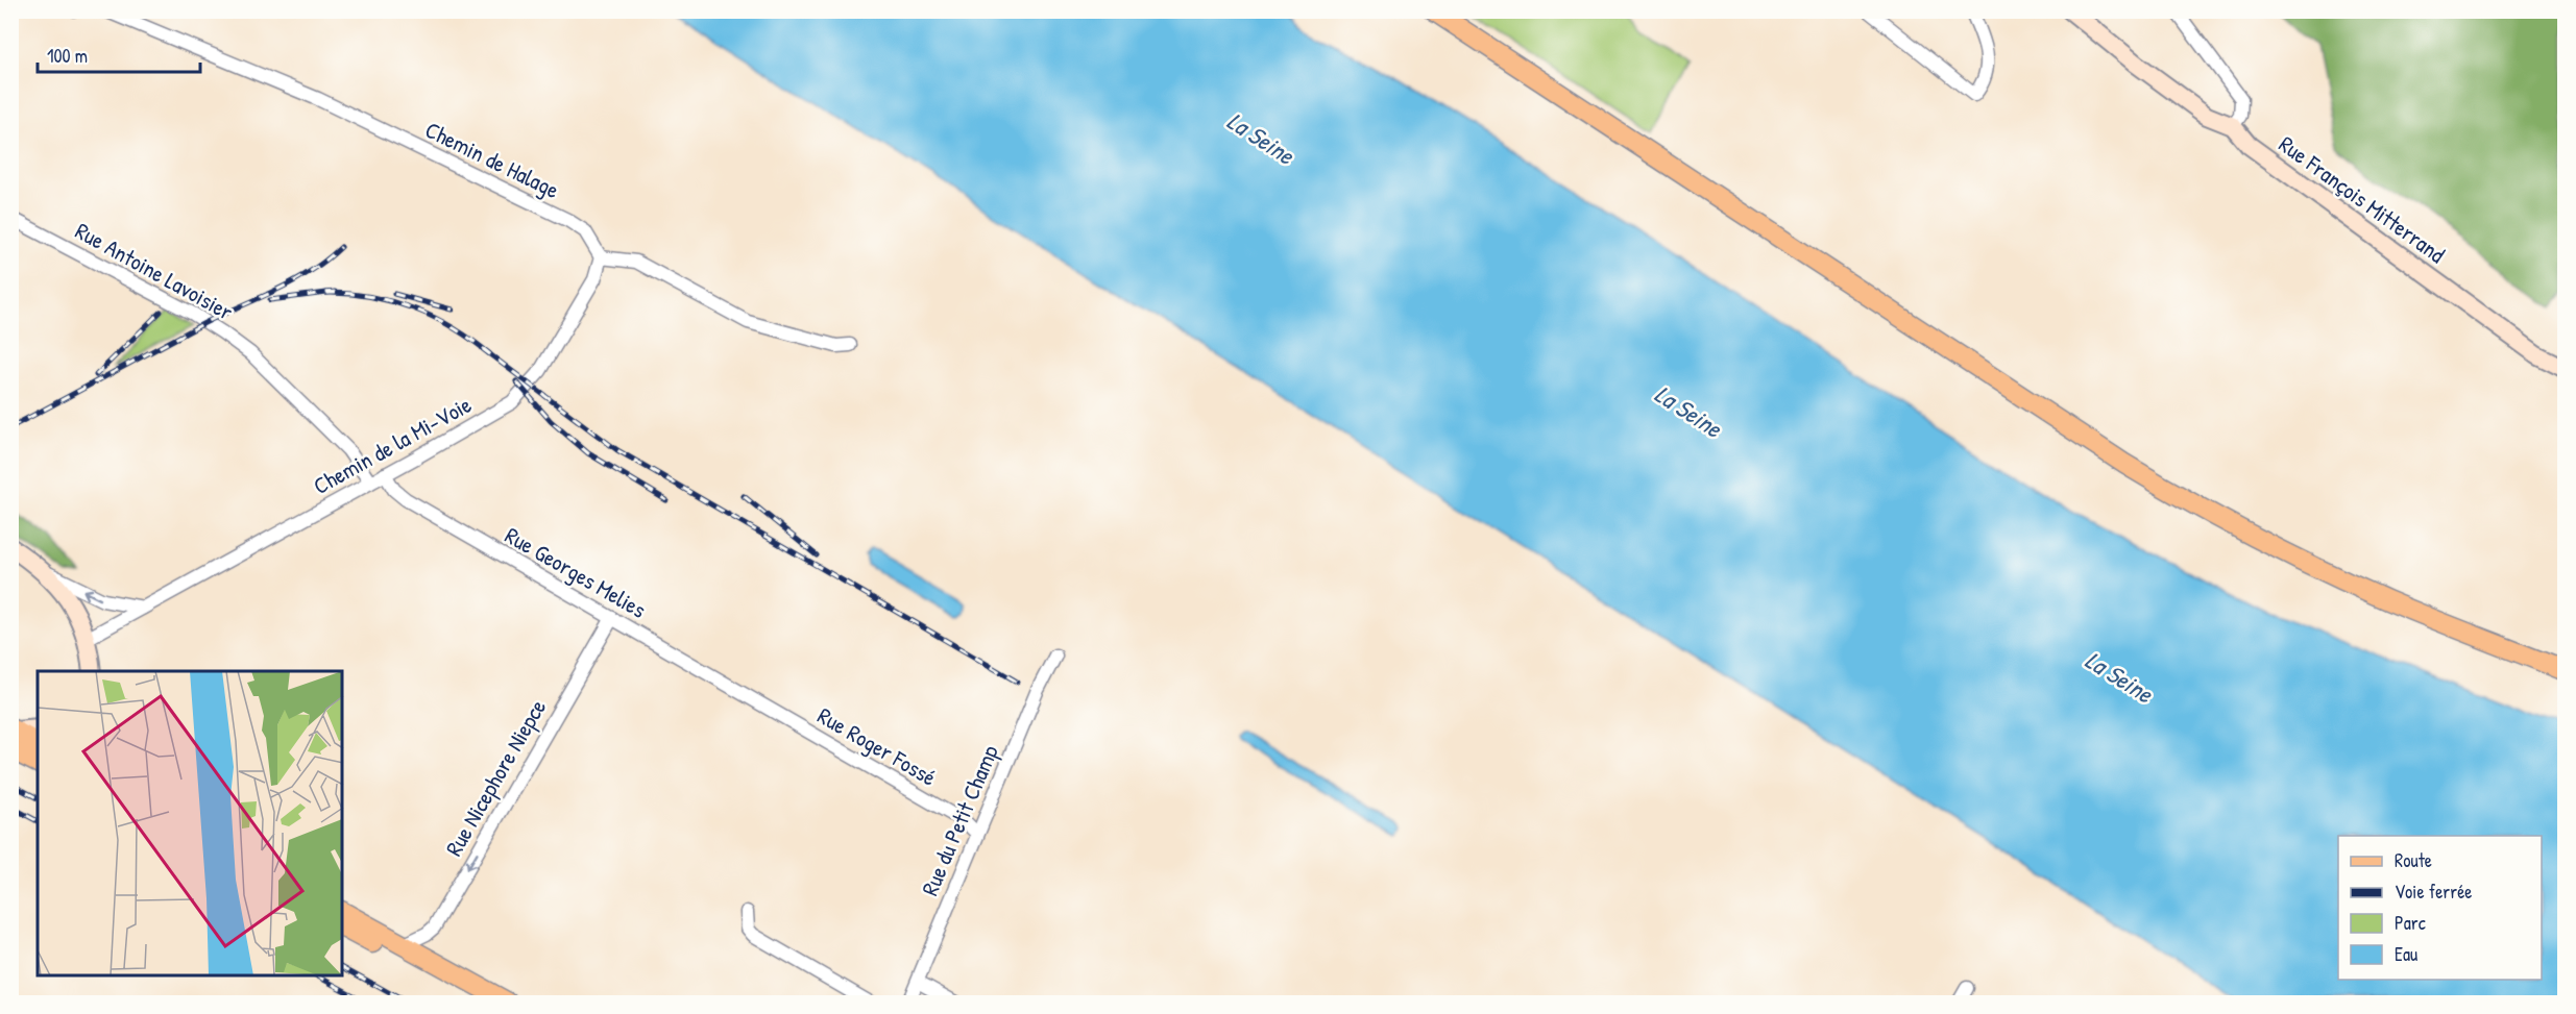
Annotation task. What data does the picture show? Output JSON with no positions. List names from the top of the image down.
{
  "streets": {
    "street": [
      "Chemin de Halage",
      "Rue François Mitterrand",
      "Rue Antoine Lavoisier",
      "Chemin de la Mi-Voie",
      "Rue Georges Melies",
      "Rue Roger Fossé",
      "Rue Nicephore Niepce",
      "Rue du Petit Champ"
    ]
  },
  "crossings": [
    ["Chemin de Halage", "Chemin de la Mi-Voie"],
    ["Rue Antoine Lavoisier", "Chemin de la Mi-Voie"],
    ["Chemin de la Mi-Voie", "Rue Georges Melies"],
    ["Rue Georges Melies", "Rue Roger Fossé"],
    ["Rue Georges Melies", "Rue Nicephore Niepce"],
    ["Rue Roger Fossé", "Rue du Petit Champ"]
  ],
  "one_way": ["Rue Nicephore Niepce"],
  "water": ["La Seine"],
  "legend": [
    "Route",
    "Voie ferrée",
    "Parc",
    "Eau"
  ],
  "scale_bar": "100 m"
}
